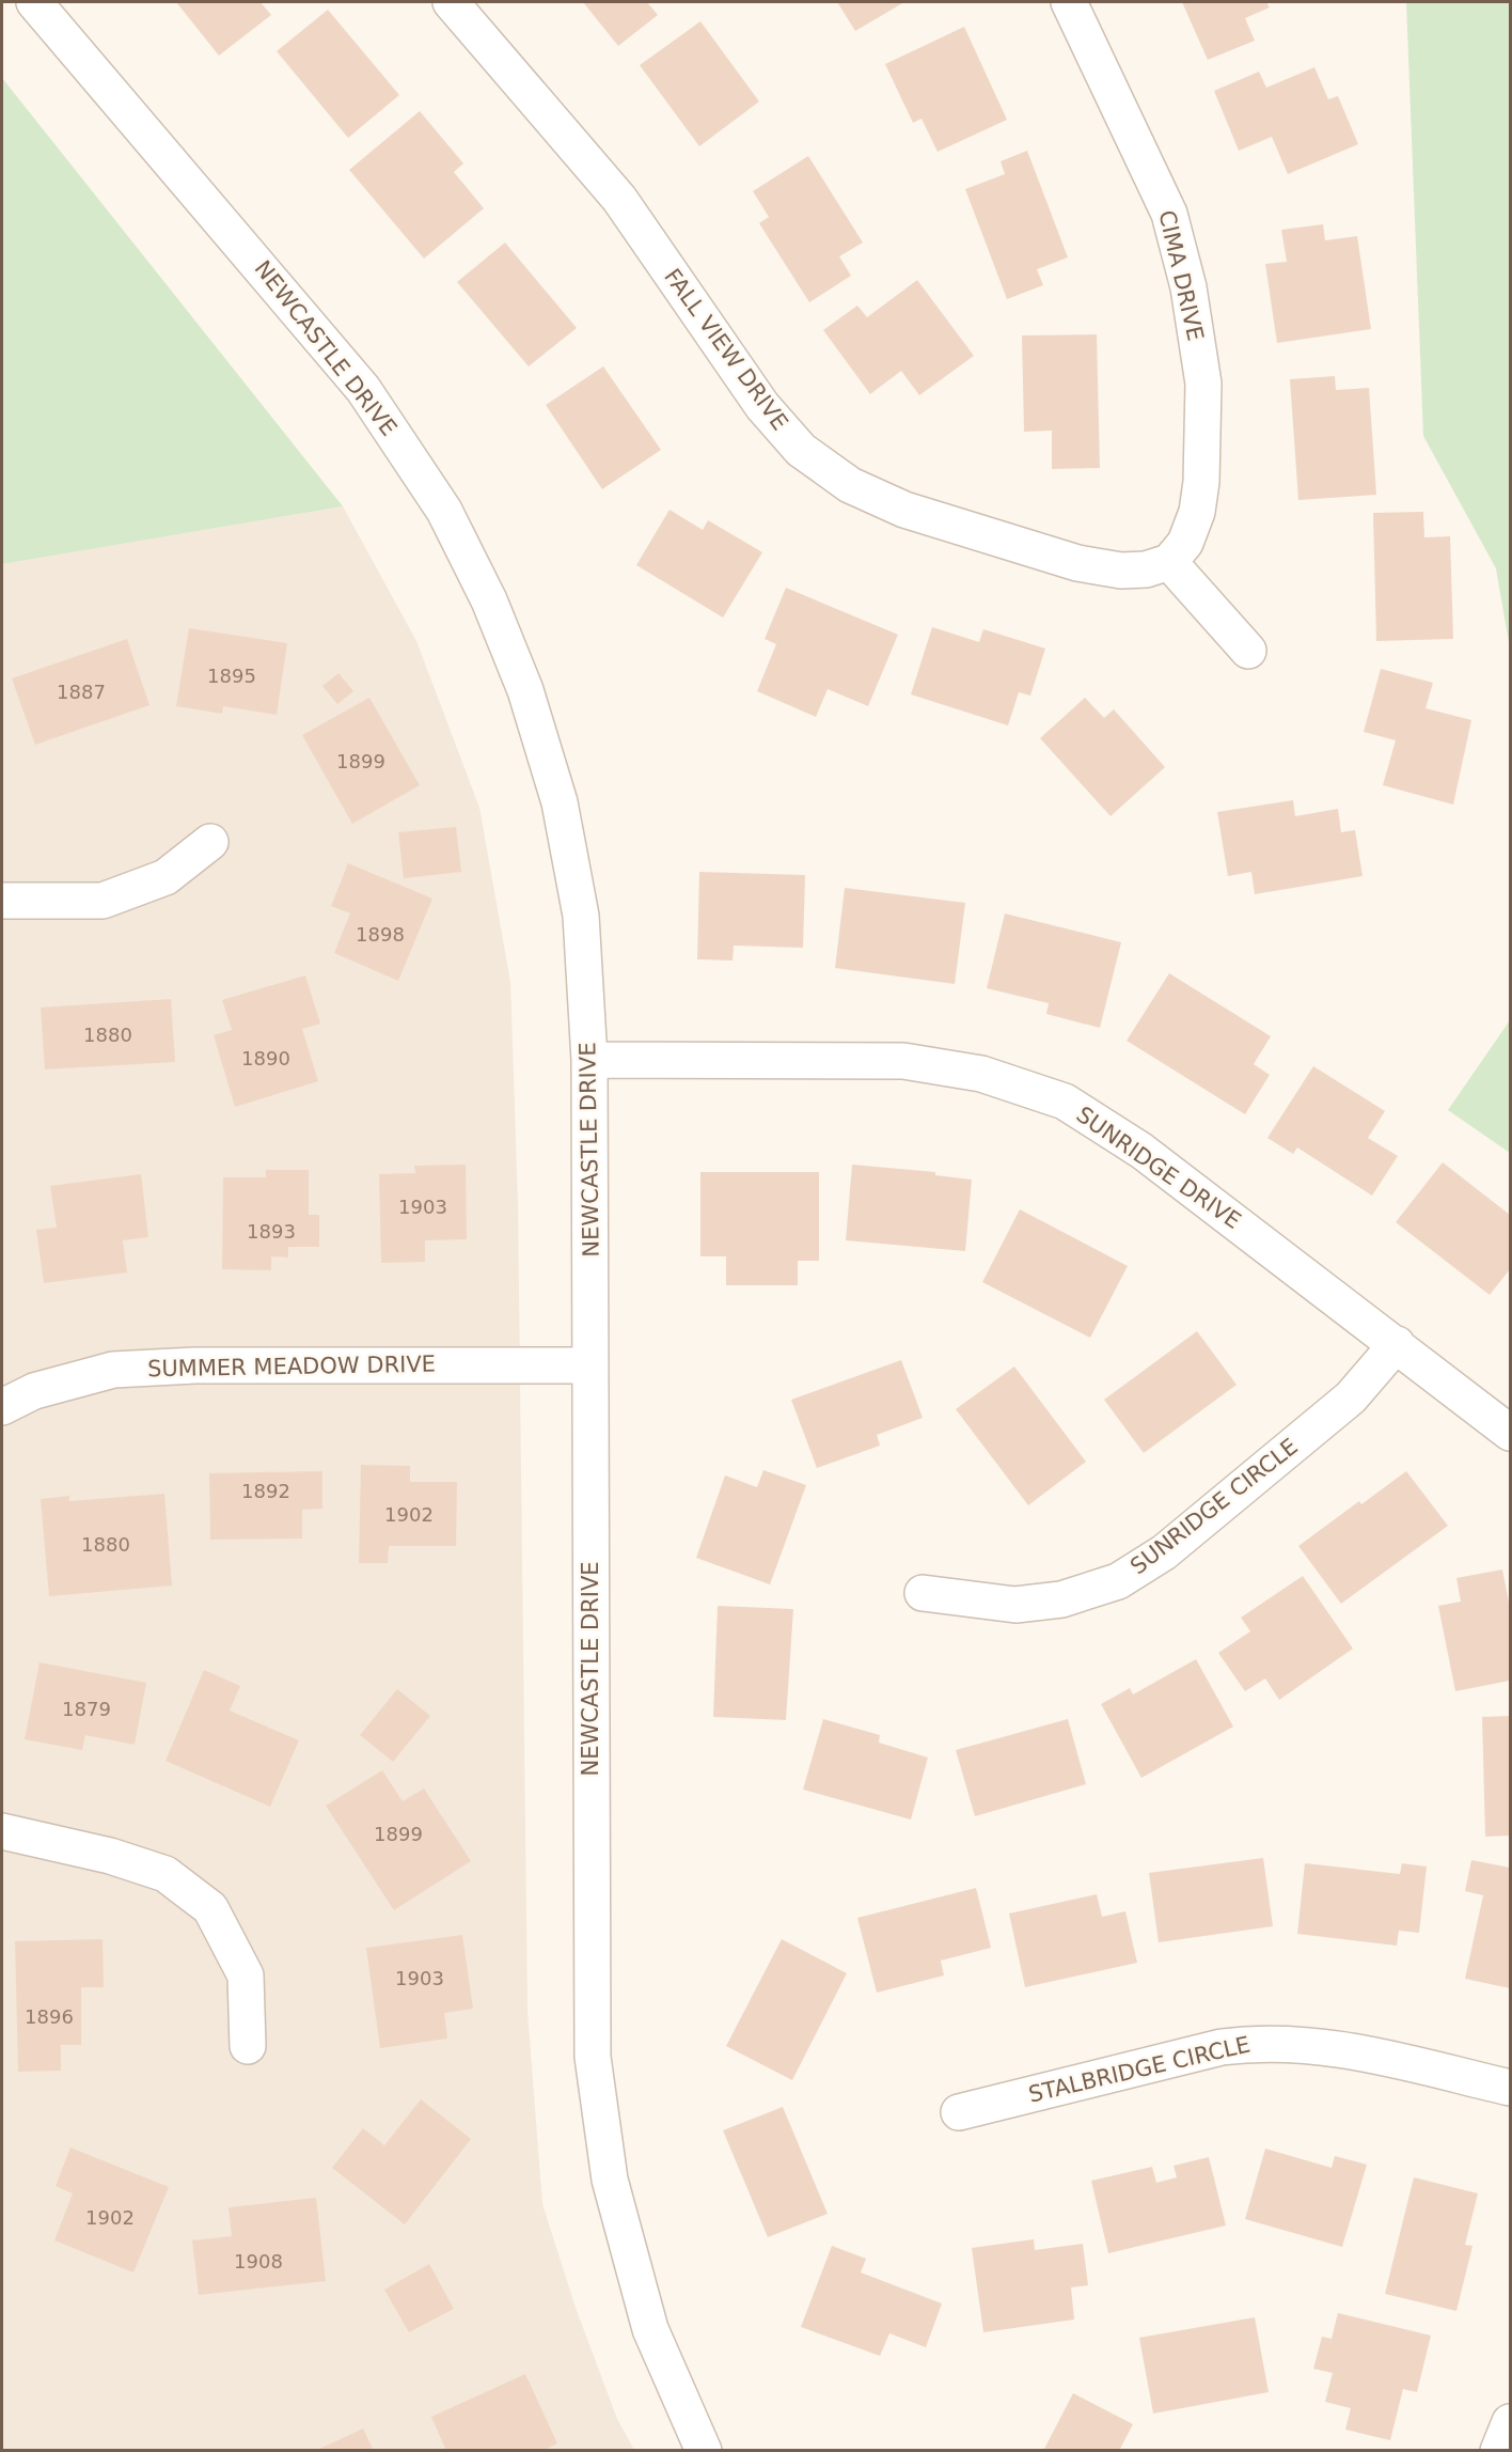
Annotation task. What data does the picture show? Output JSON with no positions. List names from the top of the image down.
{
  "streets": {
    "street": [
      "CIMA DRIVE",
      "NEWCASTLE DRIVE",
      "FALL VIEW DRIVE",
      "SUNRIDGE DRIVE",
      "SUMMER MEADOW DRIVE",
      "SUNRIDGE CIRCLE",
      "STALBRIDGE CIRCLE"
    ]
  },
  "crossings": [
    ["CIMA DRIVE", "FALL VIEW DRIVE"],
    ["NEWCASTLE DRIVE", "SUNRIDGE DRIVE"],
    ["NEWCASTLE DRIVE", "SUMMER MEADOW DRIVE"],
    ["SUNRIDGE DRIVE", "SUNRIDGE CIRCLE"]
  ],
  "house_numbers": [
    "1895",
    "1887",
    "1899",
    "1898",
    "1880",
    "1890",
    "1903",
    "1893",
    "1892",
    "1902",
    "1880",
    "1879",
    "1899",
    "1903",
    "1896",
    "1902",
    "1908"
  ]
}
